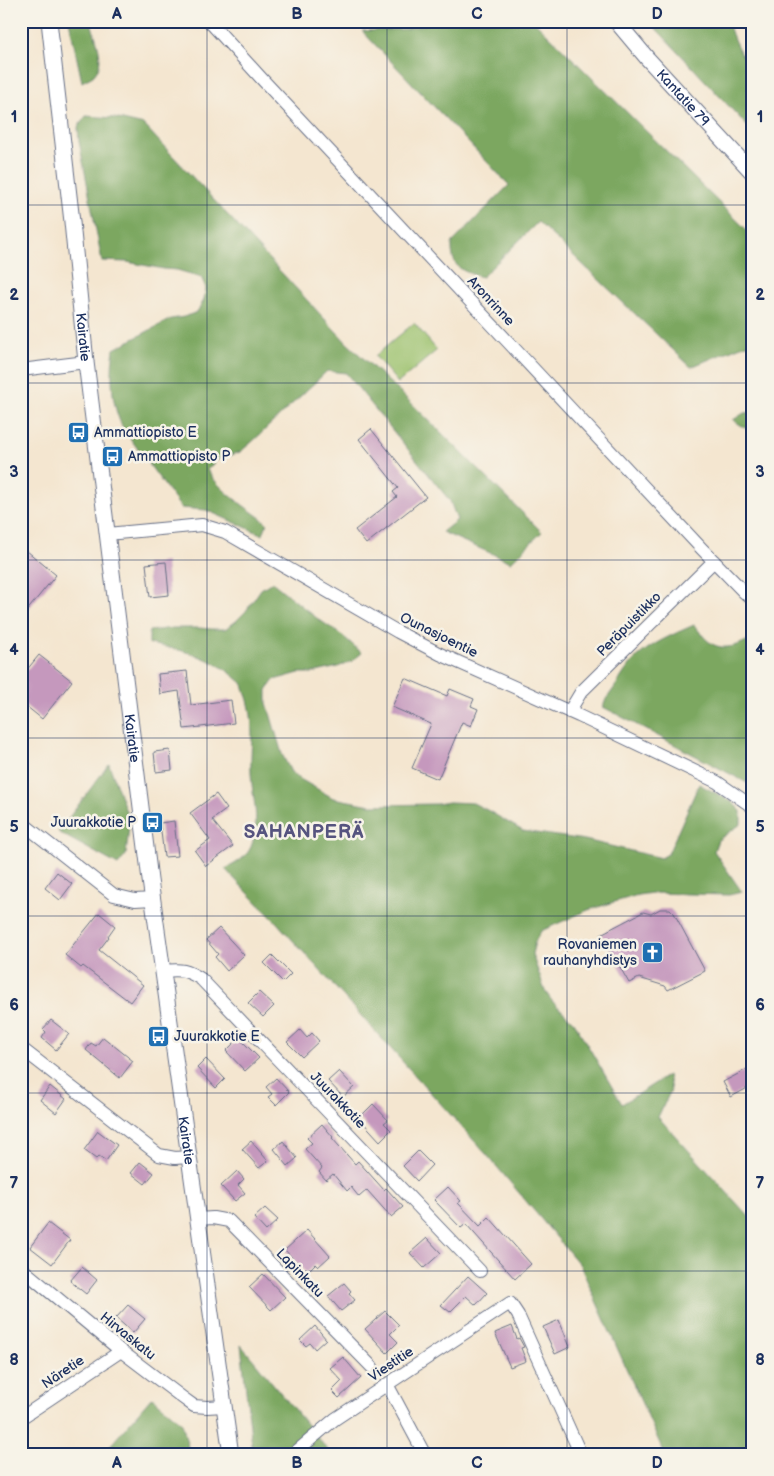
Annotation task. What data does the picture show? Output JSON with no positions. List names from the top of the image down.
{
  "streets": {
    "main road": ["Kantatie 79", "Kairatie"],
    "street": [
      "Aronrinne",
      "Peräpuistikko",
      "Ounasjoentie",
      "Juurakkotie",
      "Lapinkatu",
      "Hirvaskatu",
      "Viestitie",
      "Näretie"
    ]
  },
  "crossings": [
    ["Aronrinne", "Peräpuistikko"],
    ["Kairatie", "Ounasjoentie"],
    ["Kairatie", "Juurakkotie"],
    ["Kairatie", "Lapinkatu"],
    ["Kairatie", "Hirvaskatu"],
    ["Peräpuistikko", "Ounasjoentie"],
    ["Hirvaskatu", "Näretie"]
  ],
  "districts": ["SAHANPERÄ"],
  "places": {
    "bus stop": [
      "Ammattiopisto E",
      "Ammattiopisto P",
      "Juurakkotie P",
      "Juurakkotie E"
    ],
    "church": ["Rovaniemen rauhanyhdistys"]
  },
  "grid": {
    "columns": [
      "A",
      "B",
      "C",
      "D"
    ],
    "rows": [
      "1",
      "2",
      "3",
      "4",
      "5",
      "6",
      "7",
      "8"
    ]
  }
}
